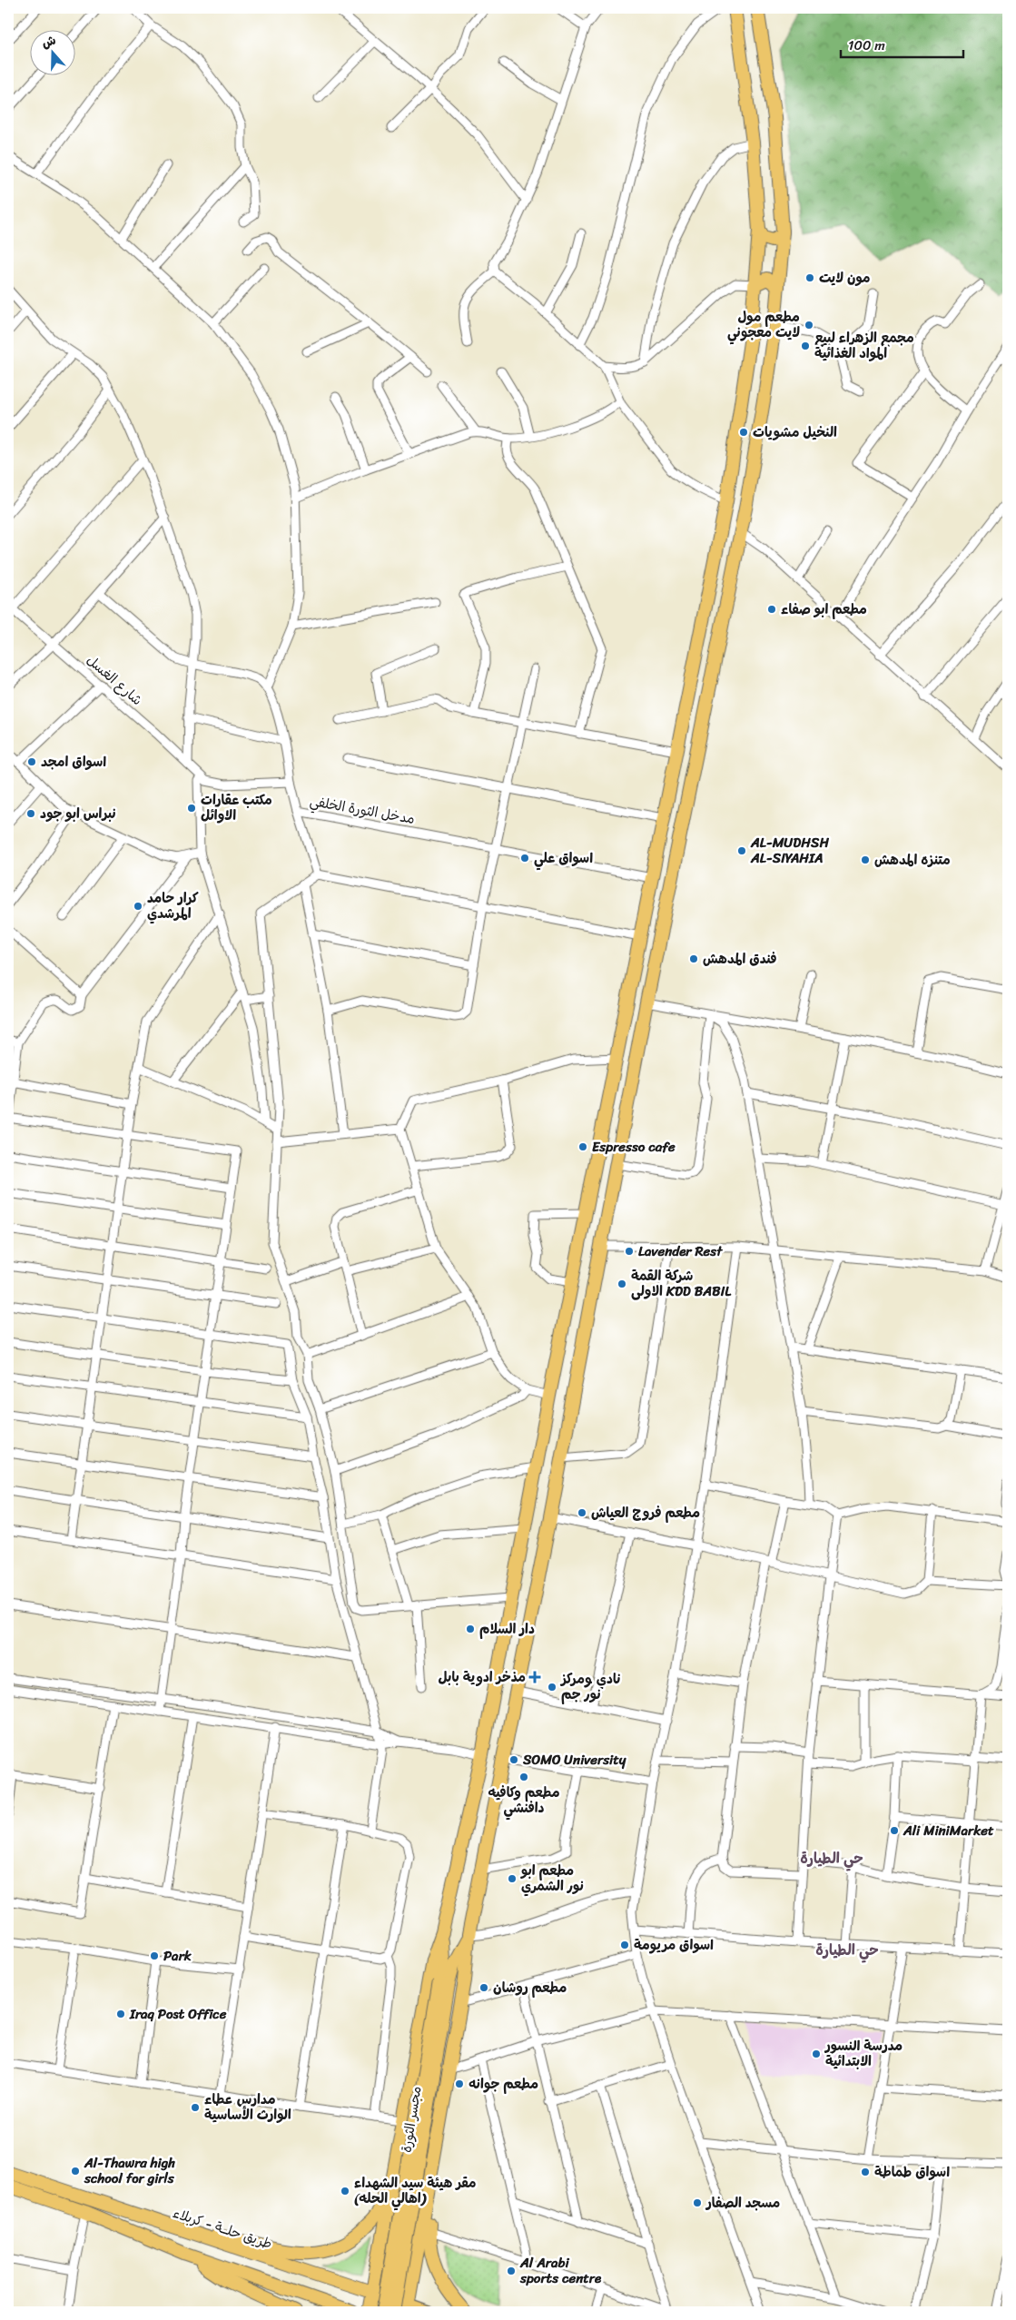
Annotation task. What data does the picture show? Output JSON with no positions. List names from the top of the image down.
{
  "streets": {
    "highway": ["مجسر الثورة", "طريق حلــة - كربلاء"],
    "street": ["شارع الغسل", "مدخل الثورة الخلفي"]
  },
  "districts": ["حي الطيارة", "حي الطيارة"],
  "places": {
    "other": [
      "مون لايت",
      "مطعم مول لايت معجوني",
      "مجمع الزهراء لبيع المواد الغذائية",
      "النخيل مشويات",
      "مطعم ابو صفاء",
      "اسواق امجد",
      "مكتب عقارات الاوائل",
      "نبراس ابو جود",
      "AL-MUDHSH AL-SIYAHIA",
      "اسواق علي",
      "متنزه المدهش",
      "كرار حامد المرشدي",
      "فندق المدهش",
      "Espresso cafe",
      "Lavender Rest",
      "شركة القمة الاولى KDD BABIL",
      "مطعم فروج العياش",
      "دار السلام",
      "نادي ومركز نور جم",
      "SOMO University",
      "مطعم وكافيه دافنشي",
      "Ali MiniMarket",
      "مطعم ابو نور الشمري",
      "اسواق مريومة",
      "Park",
      "مطعم روشان",
      "Iraq Post Office",
      "مدرسة النسور الابتدائية",
      "مطعم جوانه",
      "مدارس عطاء الوارث الأساسية",
      "Al-Thawra high school for girls",
      "اسواق طماطة",
      "مقر هيئة سيد الشهداء (اهالي الحله)",
      "مسجد الصفار",
      "Al Arabi sports centre"
    ],
    "health": ["مذخر ادوية بابل"]
  },
  "scale_bar": "100 m",
  "north": "top"
}
